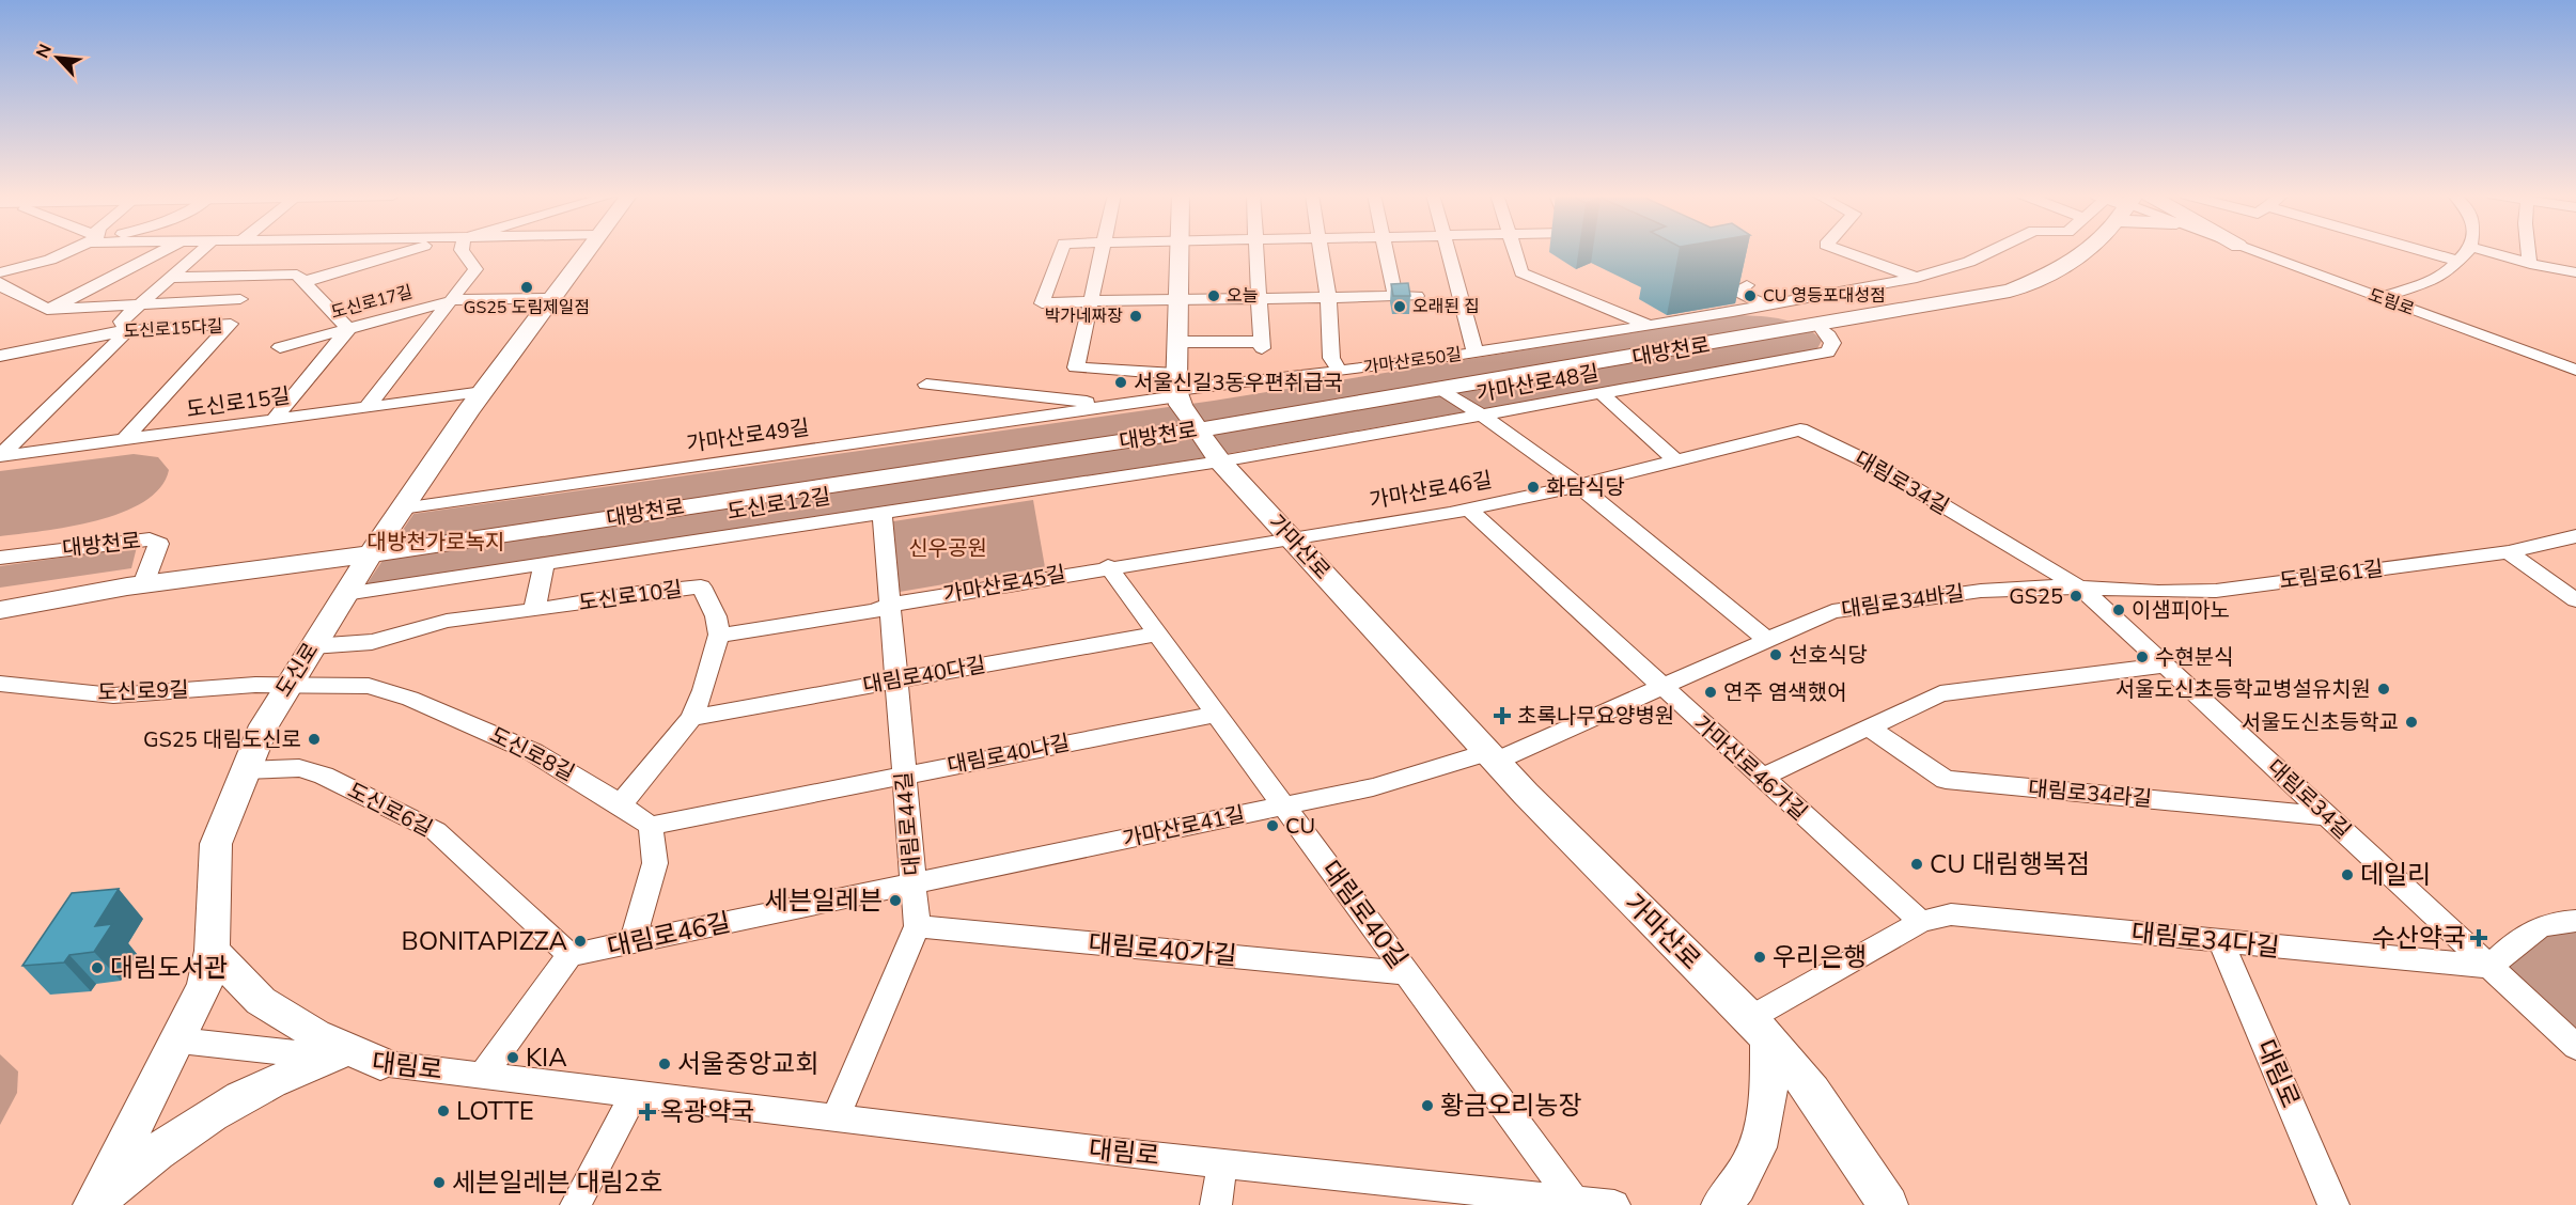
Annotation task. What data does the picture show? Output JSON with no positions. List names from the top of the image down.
{
  "streets": {
    "main road": ["대방천로", "가마산로", "도신로"],
    "street": [
      "도신로17길",
      "도림로",
      "도신로15다길",
      "가마산로50길",
      "가마산로48길",
      "도신로15길",
      "가마산로49길",
      "대림로34길",
      "가마산로46길",
      "도신로12길",
      "도림로61길",
      "가마산로45길",
      "도신로10길",
      "대림로34바길",
      "대림로40다길",
      "도신로9길",
      "도신로8길",
      "대림로40나길",
      "가마산로46가길",
      "대림로34라길",
      "도신로6길",
      "대림로44길",
      "가마산로41길",
      "대림로40길",
      "대림로46길",
      "대림로34다길",
      "대림로40가길",
      "대림로"
    ]
  },
  "crossings": [
    ["도신로17길", "도신로"],
    ["도신로15다길", "도신로15길"],
    ["대방천로", "가마산로48길"],
    ["대방천로", "가마산로"],
    ["대방천로", "도신로"],
    ["가마산로50길", "가마산로49길"],
    ["가마산로50길", "가마산로"],
    ["가마산로48길", "도신로12길"],
    ["가마산로48길", "가마산로"],
    ["도신로15길", "도신로"],
    ["가마산로49길", "가마산로"],
    ["가마산로49길", "도신로"],
    ["대림로34길", "가마산로46길"],
    ["대림로34길", "도림로61길"],
    ["대림로34길", "대림로34바길"],
    ["대림로34길", "대림로34라길"],
    ["대림로34길", "대림로34다길"],
    ["가마산로46길", "가마산로"],
    ["가마산로46길", "가마산로45길"],
    ["가마산로46길", "가마산로46가길"],
    ["도신로12길", "가마산로"],
    ["도신로12길", "도신로"],
    ["도신로12길", "대림로44길"],
    ["가마산로", "가마산로45길"],
    ["가마산로", "가마산로41길"],
    ["도림로61길", "대림로34바길"],
    ["가마산로45길", "도신로10길"],
    ["가마산로45길", "대림로44길"],
    ["가마산로45길", "대림로40길"],
    ["도신로10길", "도신로"],
    ["대림로34바길", "가마산로46가길"],
    ["도신로", "도신로9길"],
    ["도신로", "도신로8길"],
    ["도신로", "도신로6길"],
    ["도신로", "대림로"],
    ["대림로40다길", "대림로44길"],
    ["대림로40다길", "대림로40길"],
    ["도신로9길", "도신로8길"],
    ["도신로8길", "대림로40나길"],
    ["대림로40나길", "대림로44길"],
    ["대림로40나길", "대림로40길"],
    ["가마산로46가길", "대림로34다길"],
    ["도신로6길", "대림로46길"],
    ["대림로44길", "가마산로41길"],
    ["대림로44길", "대림로46길"],
    ["대림로44길", "대림로40가길"],
    ["대림로44길", "대림로"],
    ["가마산로41길", "대림로40길"],
    ["가마산로41길", "대림로46길"],
    ["대림로40길", "대림로40가길"],
    ["대림로40길", "대림로"],
    ["대림로34다길", "대림로"]
  ],
  "parks": ["대방천가로녹지", "신우공원"],
  "places": {
    "other": [
      "GS25 도림제일점",
      "오늘",
      "CU 영등포대성점",
      "오래된 집",
      "박가네짜장",
      "서울신길3동우편취급국",
      "화담식당",
      "GS25",
      "이샘피아노",
      "선호식당",
      "수현분식",
      "서울도신초등학교병설유치원",
      "연주 염색했어",
      "서울도신초등학교",
      "GS25 대림도신로",
      "CU",
      "CU 대림행복점",
      "데일리",
      "세븐일레븐",
      "BONITAPIZZA",
      "우리은행",
      "대림도서관",
      "KIA",
      "서울중앙교회",
      "황금오리농장",
      "LOTTE",
      "세븐일레븐 대림2호"
    ],
    "health": ["초록나무요양병원", "수산약국", "옥광약국"]
  },
  "north": "top left"
}
